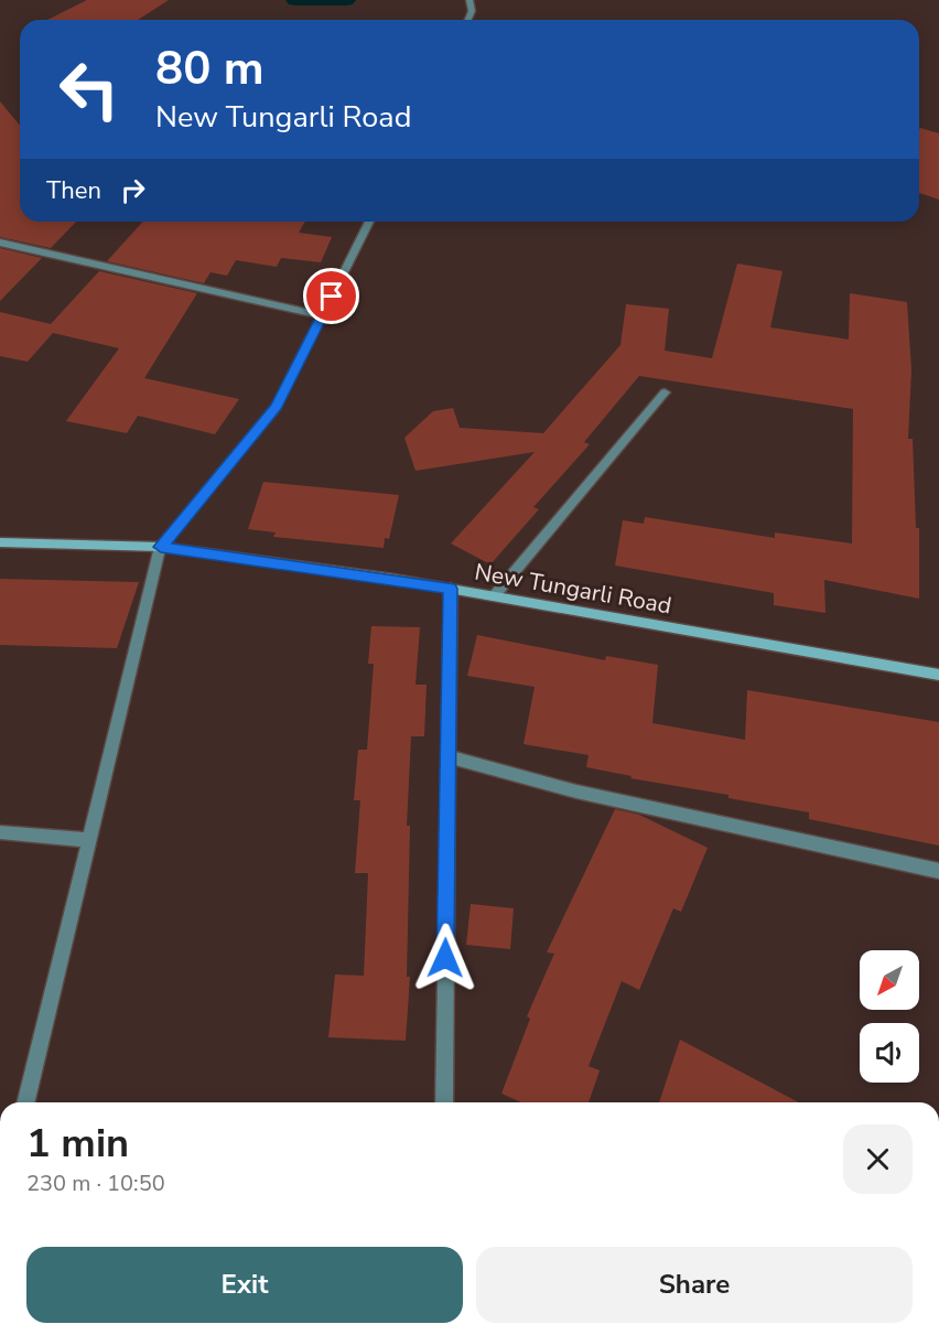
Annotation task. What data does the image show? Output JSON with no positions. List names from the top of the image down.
{
  "streets": {
    "street": ["New Tungarli Road"]
  },
  "north": "bottom left",
  "page": {
    "turn": ["80 m", "New Tungarli Road"],
    "then": "Then",
    "heading": ["1 min", "230 m · 10:50"],
    "buttons": ["Exit", "Share"]
  }
}
